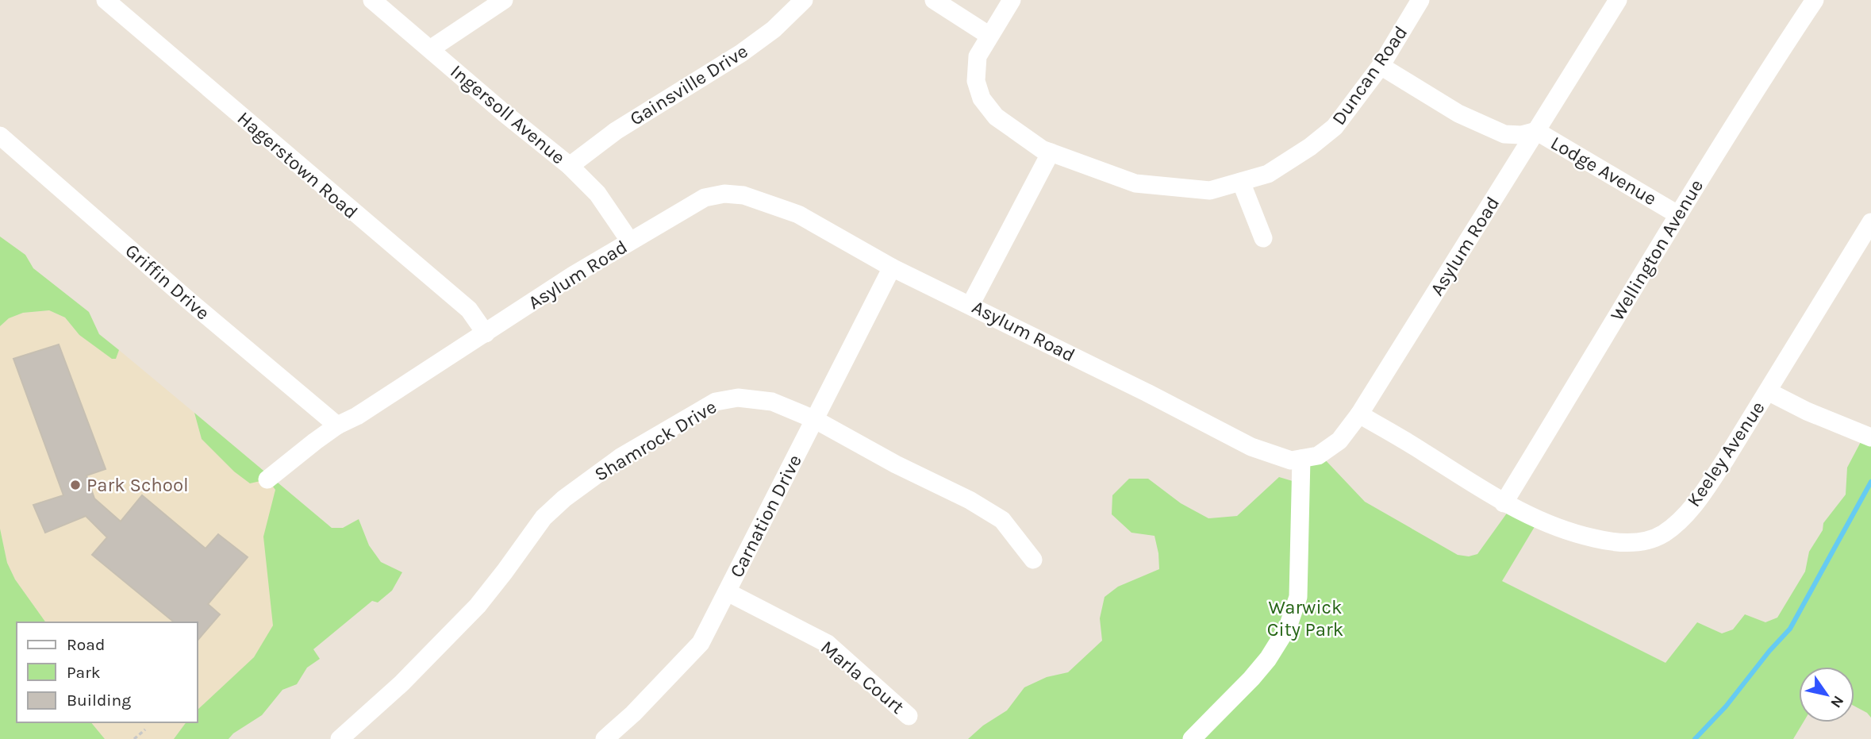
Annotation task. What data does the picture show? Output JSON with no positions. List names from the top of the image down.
{
  "streets": {
    "street": [
      "Duncan Road",
      "Gainsville Drive",
      "Ingersoll Avenue",
      "Hagerstown Road",
      "Lodge Avenue",
      "Asylum Road",
      "Wellington Avenue",
      "Griffin Drive",
      "Shamrock Drive",
      "Keeley Avenue",
      "Carnation Drive",
      "Marla Court"
    ]
  },
  "crossings": [
    ["Duncan Road", "Lodge Avenue"],
    ["Gainsville Drive", "Ingersoll Avenue"],
    ["Ingersoll Avenue", "Asylum Road"],
    ["Hagerstown Road", "Asylum Road"],
    ["Lodge Avenue", "Asylum Road"],
    ["Lodge Avenue", "Wellington Avenue"],
    ["Asylum Road", "Griffin Drive"],
    ["Asylum Road", "Keeley Avenue"],
    ["Asylum Road", "Carnation Drive"],
    ["Wellington Avenue", "Keeley Avenue"],
    ["Shamrock Drive", "Carnation Drive"],
    ["Carnation Drive", "Marla Court"]
  ],
  "parks": ["Warwick City Park"],
  "places": ["Park School"],
  "legend": ["Road", "Park", "Building"],
  "north": "bottom right"
}
